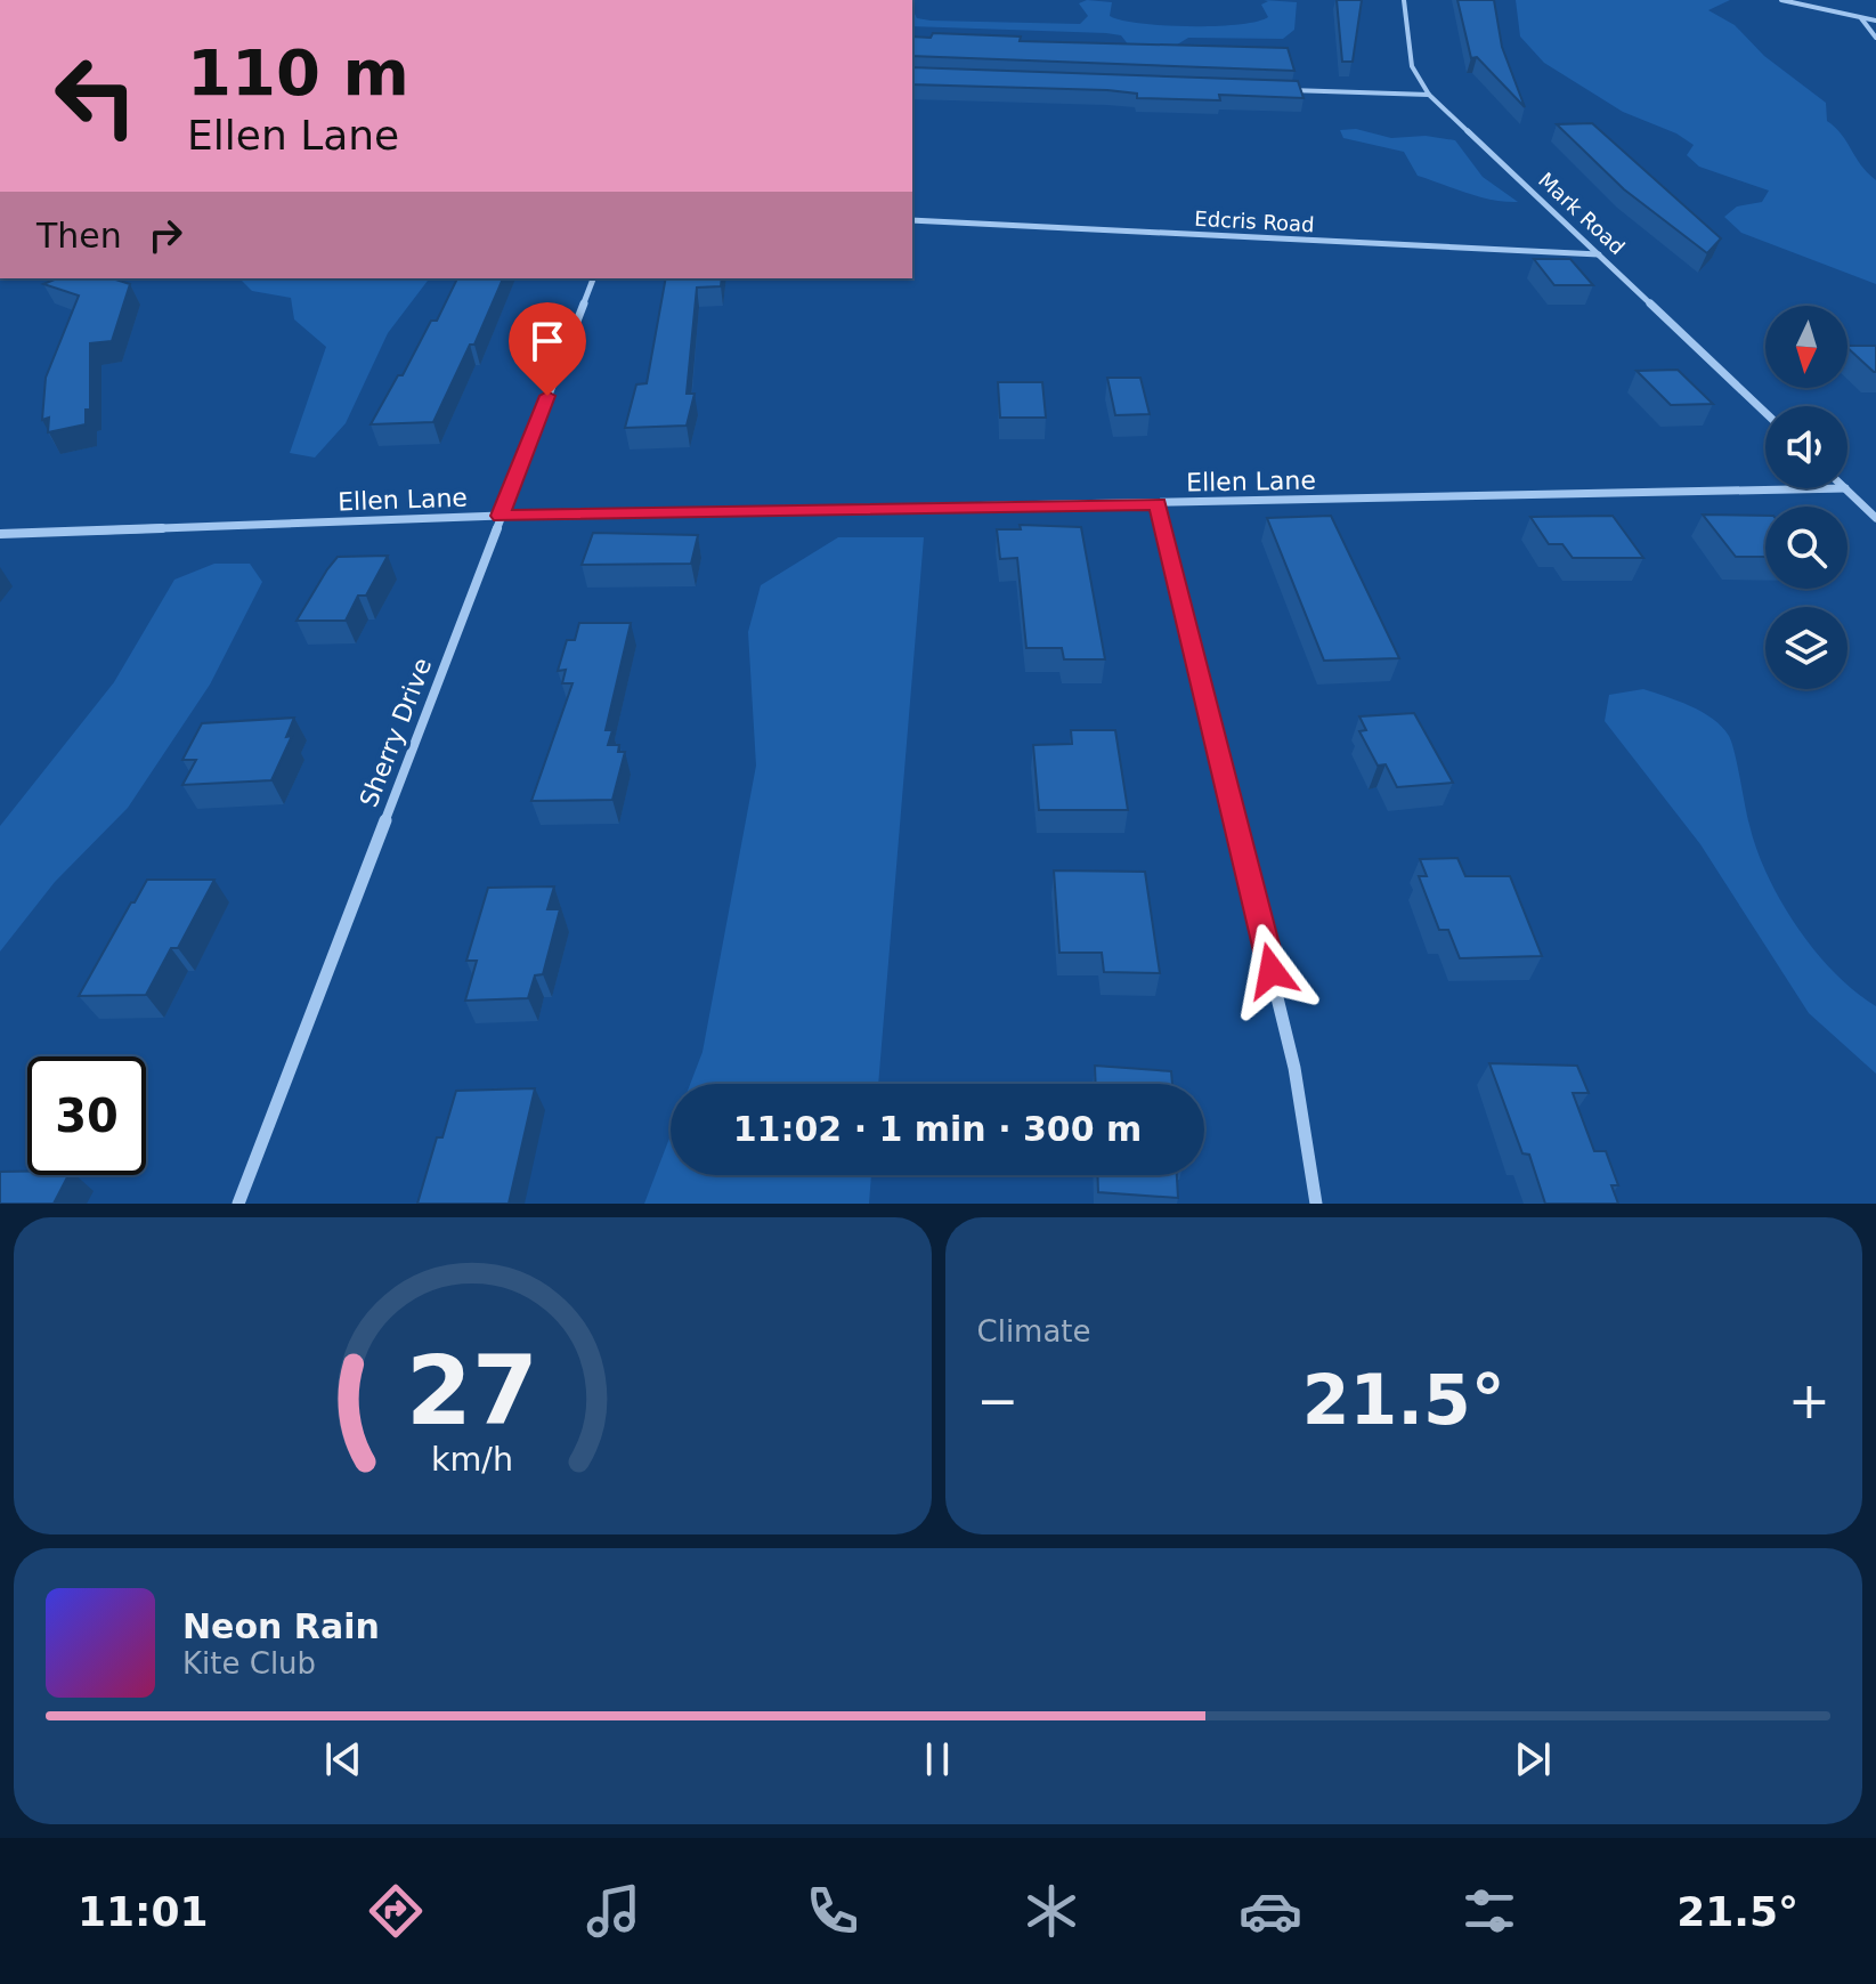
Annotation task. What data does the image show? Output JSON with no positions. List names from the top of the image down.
{
  "streets": {
    "street": [
      "Mark Road",
      "Edcris Road",
      "Ellen Lane",
      "Sherry Drive"
    ]
  },
  "crossings": [
    ["Mark Road", "Edcris Road"],
    ["Ellen Lane", "Sherry Drive"]
  ],
  "north": "bottom",
  "page": {
    "turn": ["110 m", "Ellen Lane"],
    "then": "Then",
    "limit": "30",
    "trip": "11:02 · 1 min · 300 m",
    "tile": "Climate",
    "heat": ["−", "21.5°", "+"],
    "song": ["Neon Rain", "Kite Club"],
    "tabs": ["11:01", "21.5°"],
    "gauge": ["27", "km/h"]
  }
}
